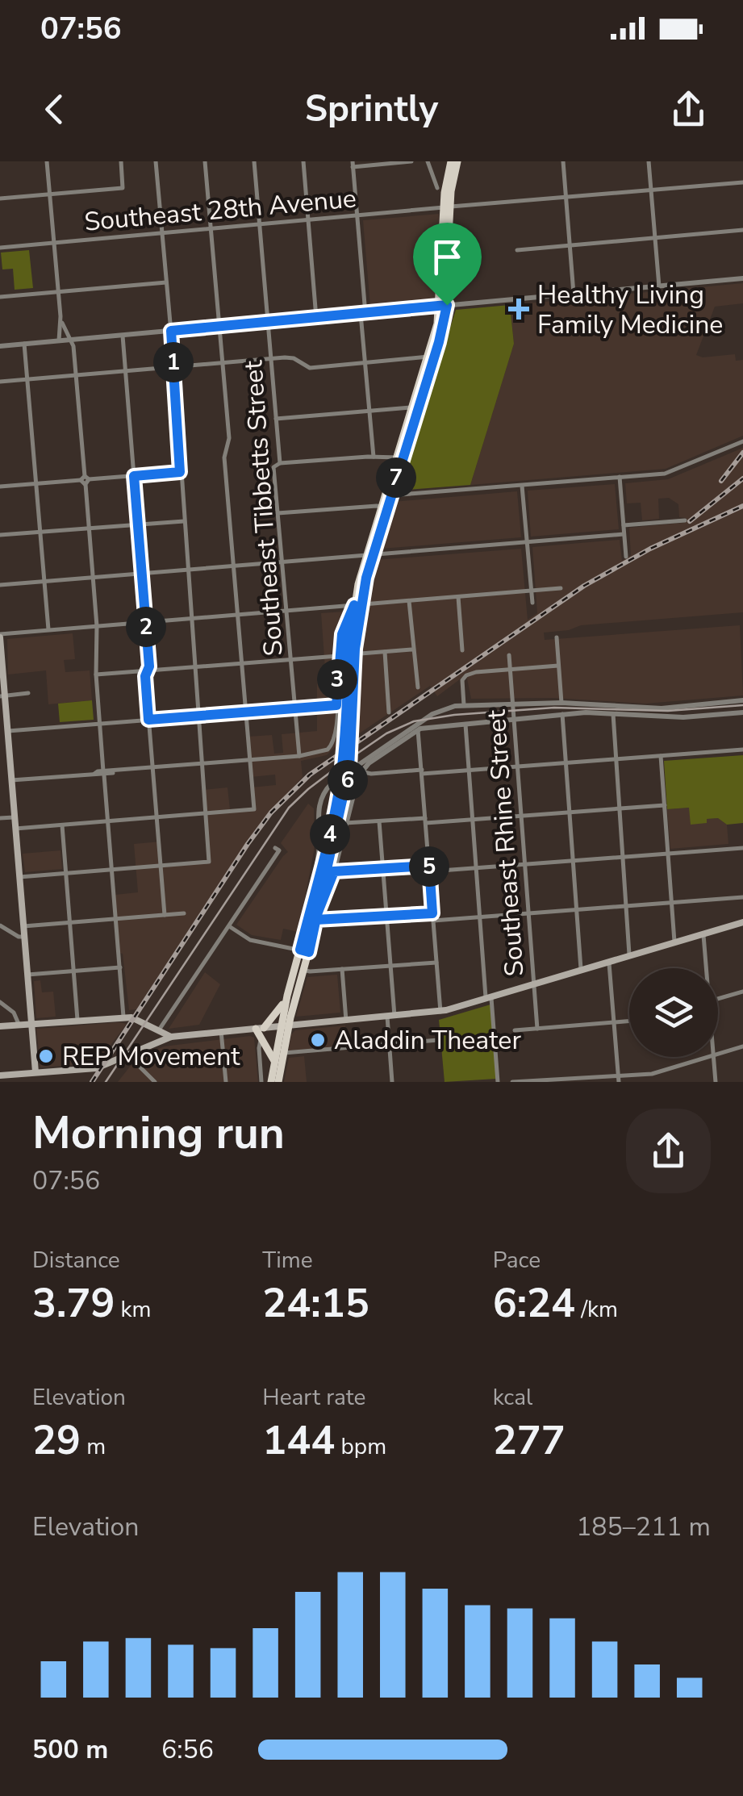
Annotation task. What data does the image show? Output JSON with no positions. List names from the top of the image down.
{
  "streets": {
    "street": ["Southeast 28th Avenue", "Southeast Tibbetts Street", "Southeast Rhine Street"]
  },
  "crossings": [
    ["Southeast 28th Avenue", "Southeast Tibbetts Street"]
  ],
  "places": {
    "health": ["Healthy Living Family Medicine"],
    "other": ["Aladdin Theater", "REP Movement"]
  },
  "page": {
    "status": "07:56",
    "header": "Sprintly",
    "pins": [
      "1",
      "7",
      "2",
      "3",
      "6",
      "4",
      "5"
    ],
    "heading": ["Morning run", "07:56"],
    "stats": [
      ["Distance", "3.79 km"],
      ["Time", "24:15"],
      ["Pace", "6:24 /km"],
      ["Elevation", "29 m"],
      ["Heart rate", "144 bpm"],
      ["kcal", "277"]
    ],
    "chart": ["Elevation", "185–211 m"],
    "list": [
      {
        "name": "500 m",
        "note": "6:56"
      }
    ]
  }
}
